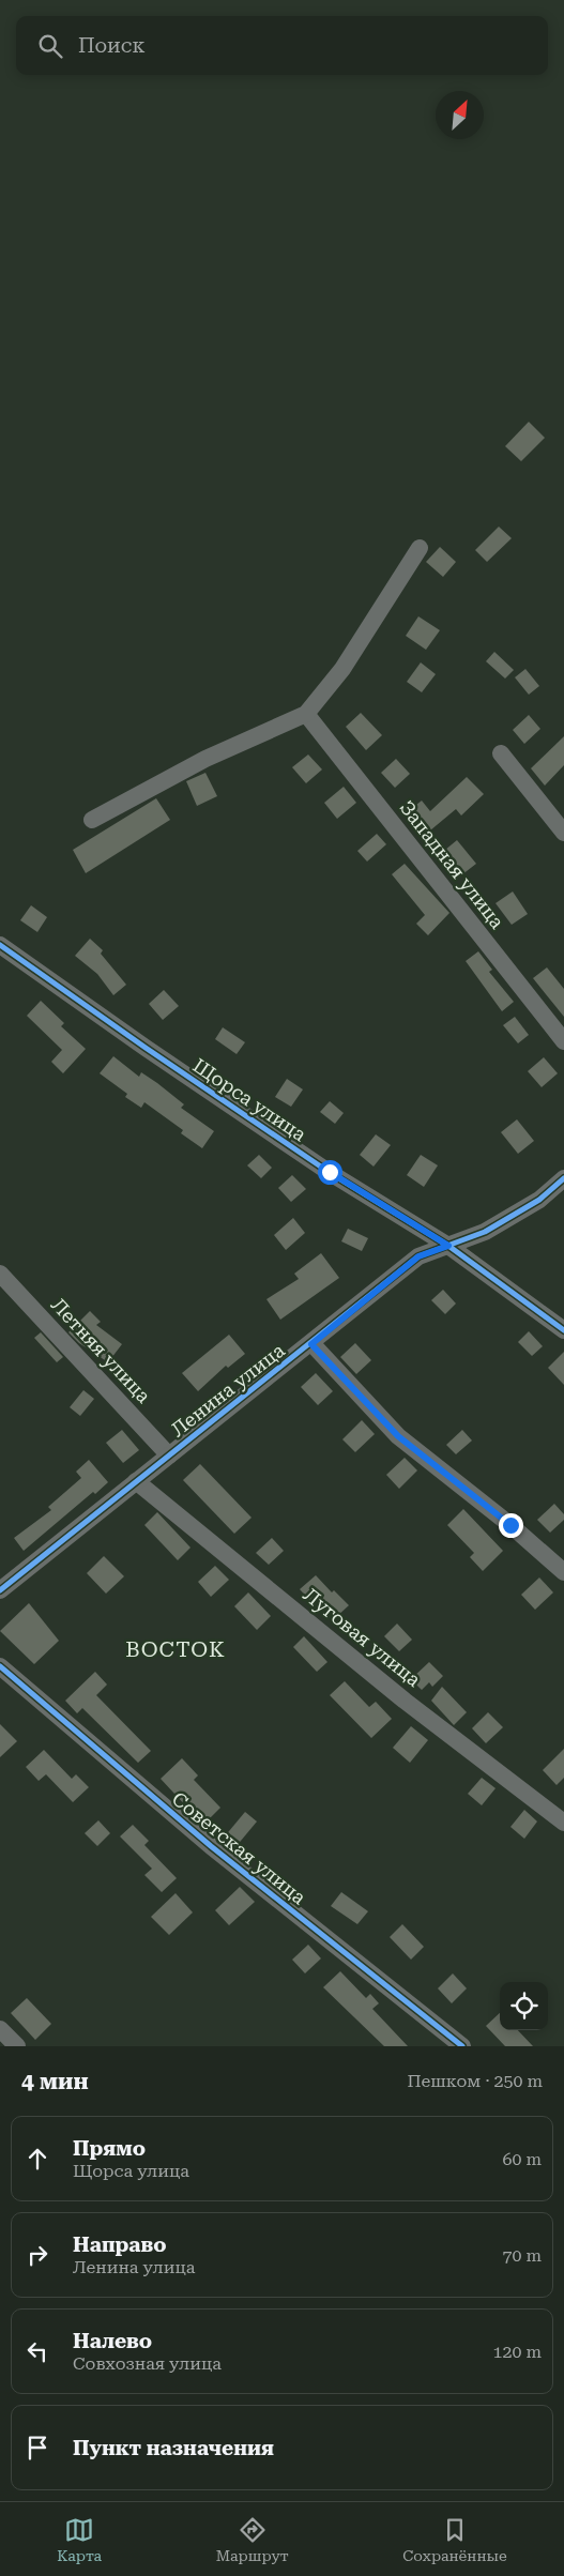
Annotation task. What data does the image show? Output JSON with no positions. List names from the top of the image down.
{
  "streets": {
    "street": [
      "Западная улица",
      "Щорса улица",
      "Летняя улица",
      "Ленина улица",
      "Луговая улица",
      "Советская улица"
    ]
  },
  "crossings": [
    ["Щорса улица", "Ленина улица"],
    ["Летняя улица", "Ленина улица"],
    ["Ленина улица", "Луговая улица"]
  ],
  "districts": ["ВОСТОК"],
  "north": "top right",
  "page": {
    "search": "Поиск",
    "heading": ["4 мин", "Пешком · 250 m"],
    "list": [
      ["Прямо", "Щорса улица", "60 m"],
      ["Направо", "Ленина улица", "70 m"],
      ["Налево", "Совхозная улица", "120 m"],
      "Пункт назначения"
    ],
    "nav": ["Карта", "Маршрут", "Сохранённые"]
  }
}
